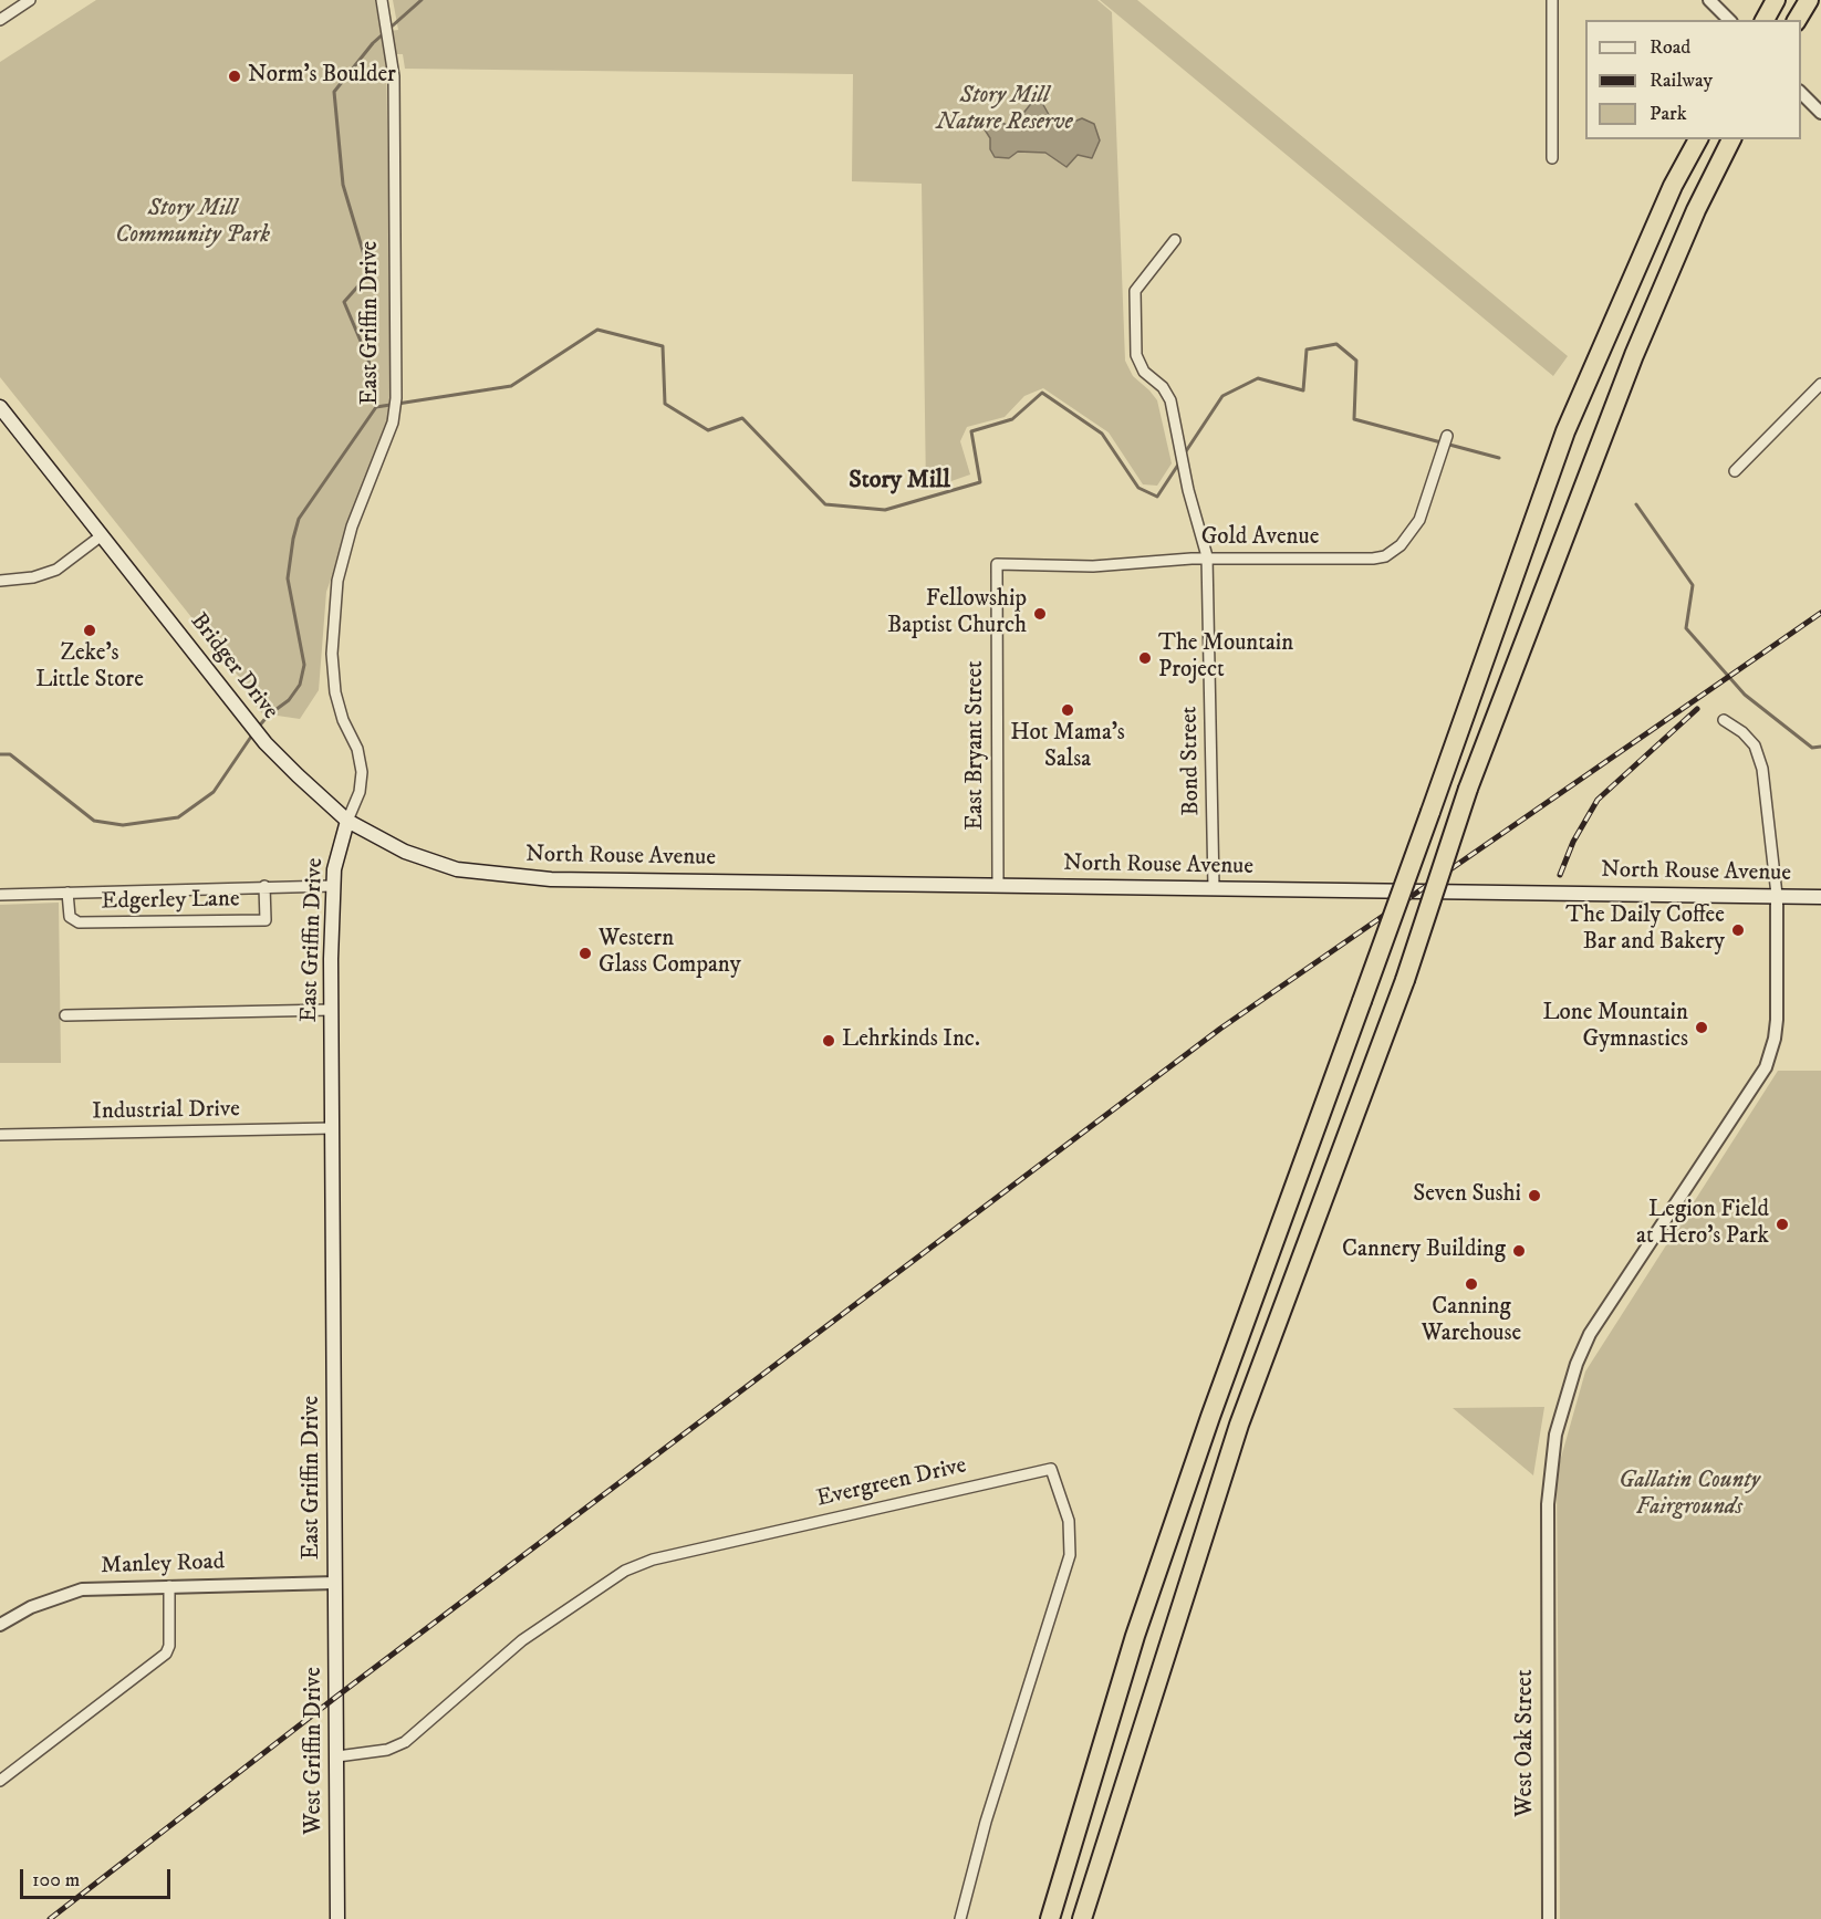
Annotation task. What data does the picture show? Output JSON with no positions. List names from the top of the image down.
{
  "streets": {
    "main road": [
      "East Griffin Drive",
      "Bridger Drive",
      "North Rouse Avenue",
      "West Griffin Drive"
    ],
    "street": [
      "Gold Avenue",
      "East Bryant Street",
      "Bond Street",
      "Edgerley Lane",
      "Industrial Drive",
      "Evergreen Drive",
      "Manley Road",
      "West Oak Street"
    ]
  },
  "crossings": [
    ["East Griffin Drive", "Bridger Drive"],
    ["East Griffin Drive", "Industrial Drive"],
    ["East Griffin Drive", "Manley Road"],
    ["East Griffin Drive", "West Griffin Drive"],
    ["Gold Avenue", "East Bryant Street"],
    ["Gold Avenue", "Bond Street"],
    ["Bridger Drive", "North Rouse Avenue"],
    ["East Bryant Street", "North Rouse Avenue"],
    ["Bond Street", "North Rouse Avenue"],
    ["North Rouse Avenue", "West Oak Street"],
    ["Evergreen Drive", "West Griffin Drive"],
    ["Manley Road", "West Griffin Drive"]
  ],
  "districts": ["Story Mill"],
  "parks": ["Story Mill Nature Reserve", "Story Mill Community Park", "Gallatin County Fairgrounds"],
  "places": [
    "Norm's Boulder",
    "Fellowship Baptist Church",
    "Zeke's Little Store",
    "The Mountain Project",
    "Hot Mama's Salsa",
    "The Daily Coffee Bar and Bakery",
    "Western Glass Company",
    "Lone Mountain Gymnastics",
    "Lehrkinds Inc.",
    "Seven Sushi",
    "Legion Field at Hero's Park",
    "Cannery Building",
    "Canning Warehouse"
  ],
  "legend": ["Road", "Railway", "Park"],
  "scale_bar": "100 m"
}
